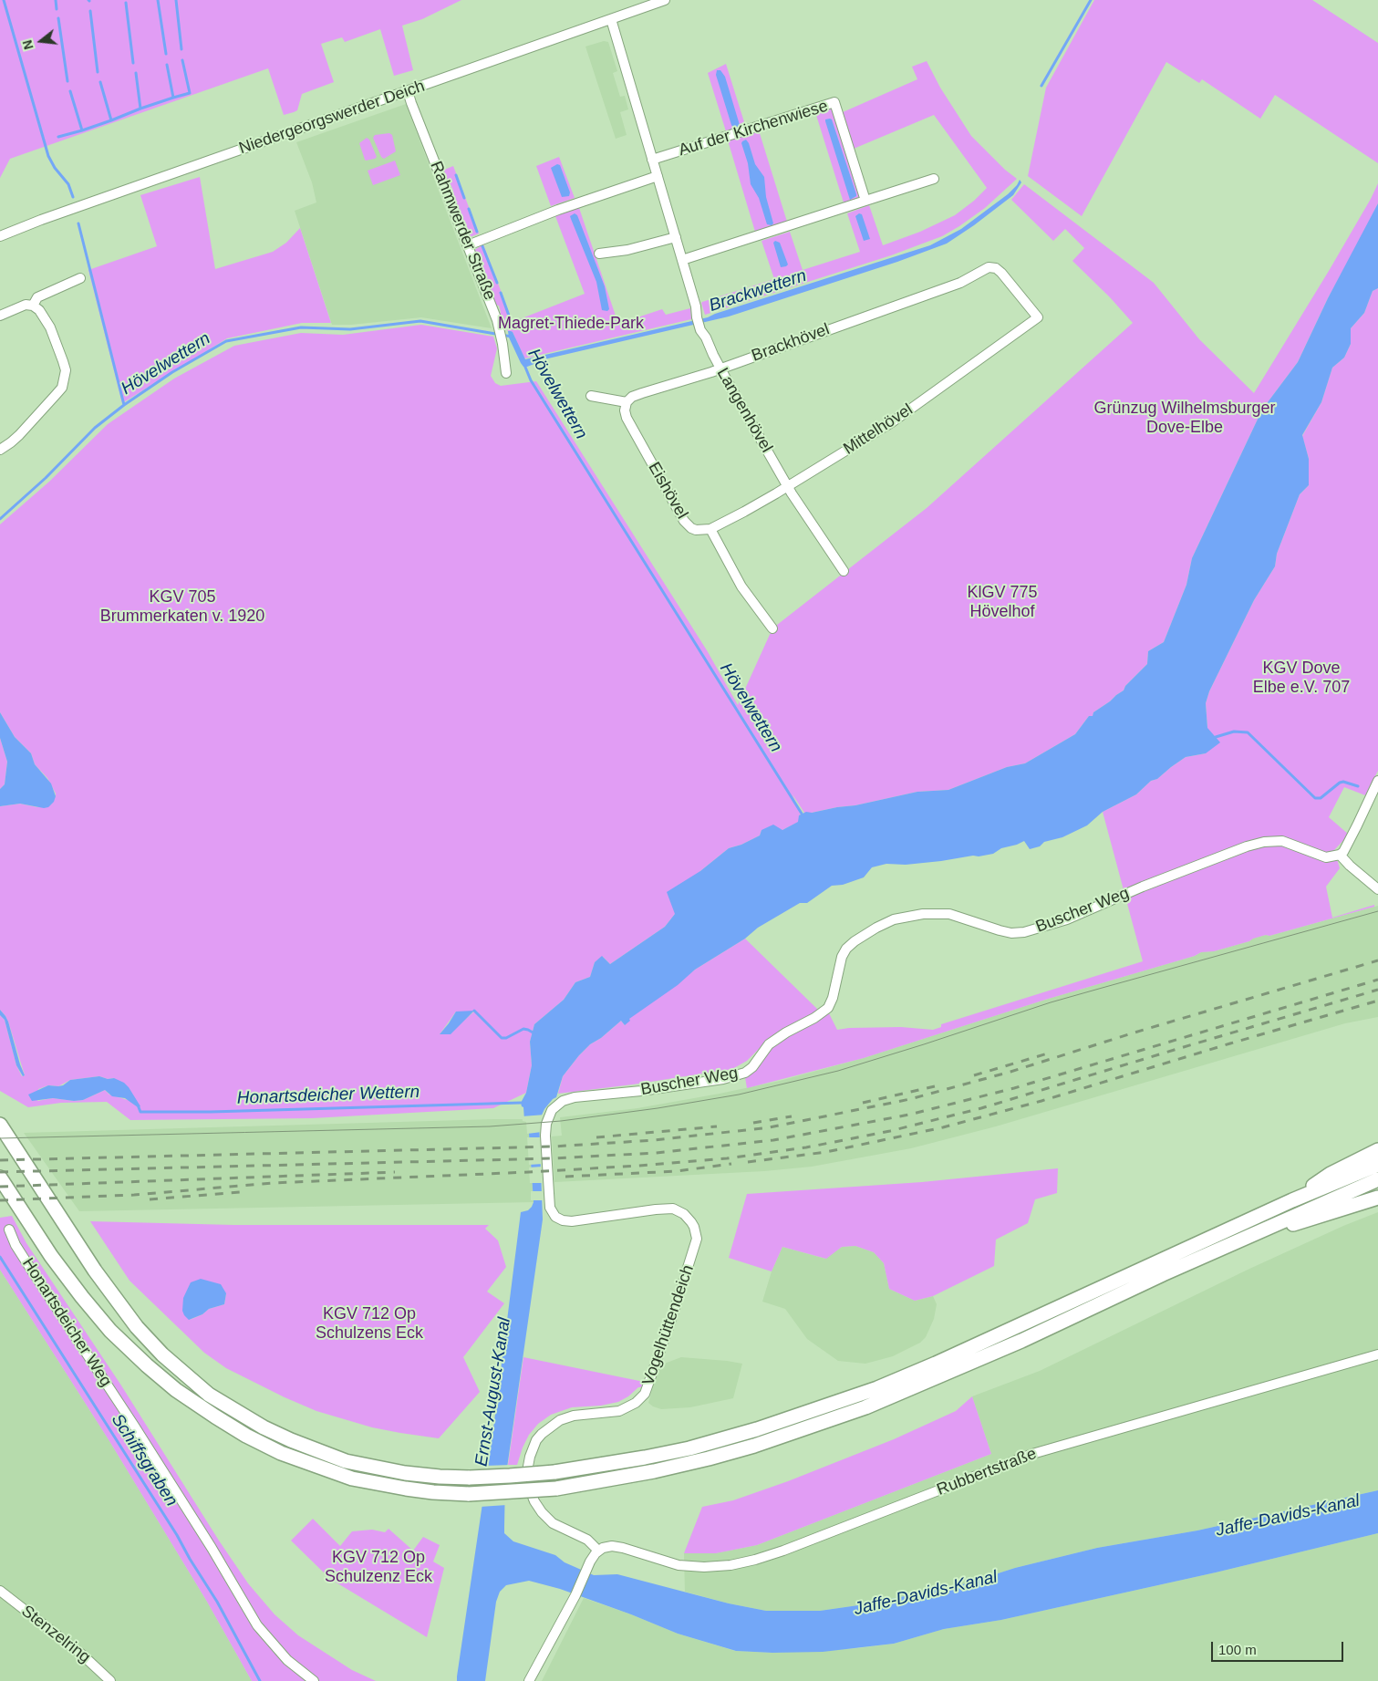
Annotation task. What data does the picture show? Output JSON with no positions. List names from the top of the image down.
{
  "streets": {
    "street": [
      "Niedergeorgswerder Deich",
      "Auf der Kirchenwiese",
      "Rahmwerder Straße",
      "Brackhövel",
      "Langenhövel",
      "Mittelhövel",
      "Eishövel",
      "Buscher Weg",
      "Honartsdeicher Weg",
      "Vogelhüttendeich",
      "Rubbertstraße",
      "Stenzelring"
    ]
  },
  "crossings": [
    ["Niedergeorgswerder Deich", "Rahmwerder Straße"],
    ["Niedergeorgswerder Deich", "Langenhövel"],
    ["Auf der Kirchenwiese", "Langenhövel"],
    ["Brackhövel", "Langenhövel"],
    ["Brackhövel", "Mittelhövel"],
    ["Brackhövel", "Eishövel"],
    ["Langenhövel", "Mittelhövel"],
    ["Mittelhövel", "Eishövel"],
    ["Buscher Weg", "Vogelhüttendeich"],
    ["Vogelhüttendeich", "Rubbertstraße"]
  ],
  "water": [
    "Brackwettern",
    "Hövelwettern",
    "Honartsdeicher Wettern",
    "Ernst-August-Kanal",
    "Schiffsgraben",
    "Jaffe-Davids-Kanal"
  ],
  "parks": [
    "Magret-Thiede-Park",
    "Grünzug Wilhelmsburger Dove-Elbe",
    "KlGV 775 Hövelhof",
    "KGV 705 Brummerkaten v. 1920",
    "KGV Dove Elbe e.V. 707",
    "KGV 712 Op Schulzens Eck",
    "KGV 712 Op Schulzenz Eck"
  ],
  "scale_bar": "100 m",
  "north": "left"
}
